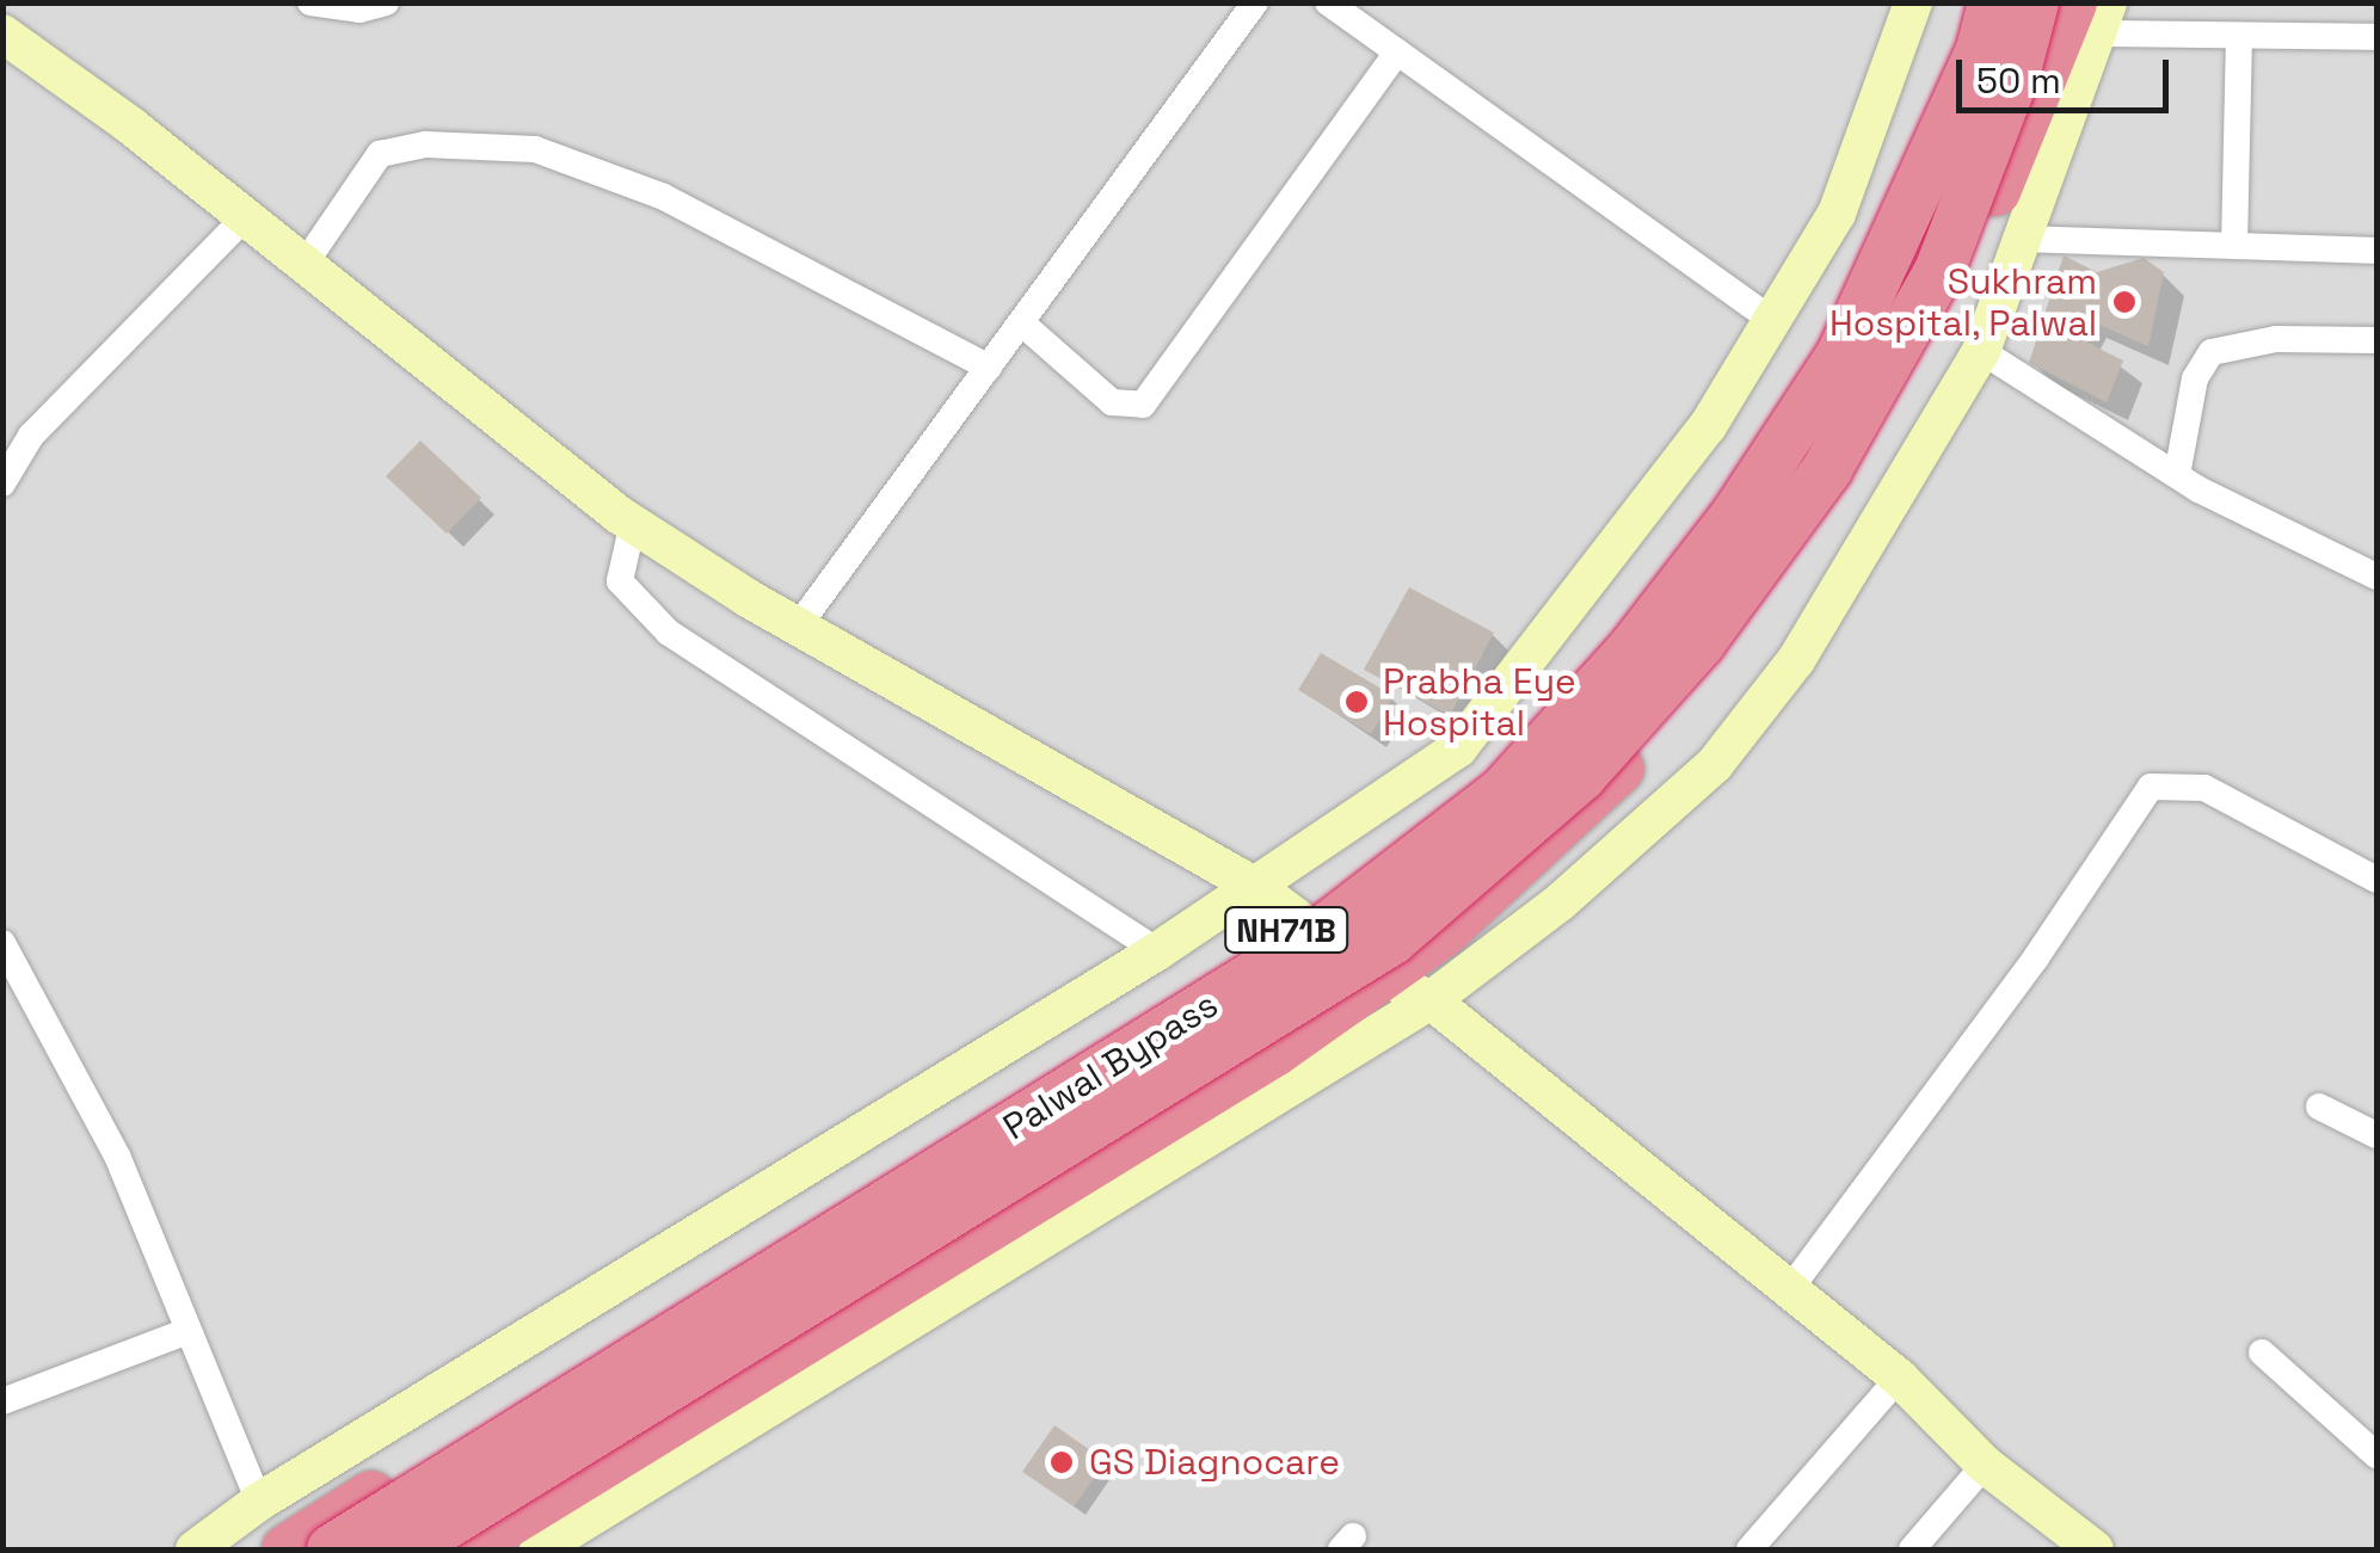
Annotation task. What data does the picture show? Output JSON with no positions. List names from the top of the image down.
{
  "streets": {
    "highway": ["NH71B", "Palwal Bypass"]
  },
  "places": ["Sukhram Hospital, Palwal", "Prabha Eye Hospital", "GS Diagnocare"],
  "scale_bar": "50 m"
}
